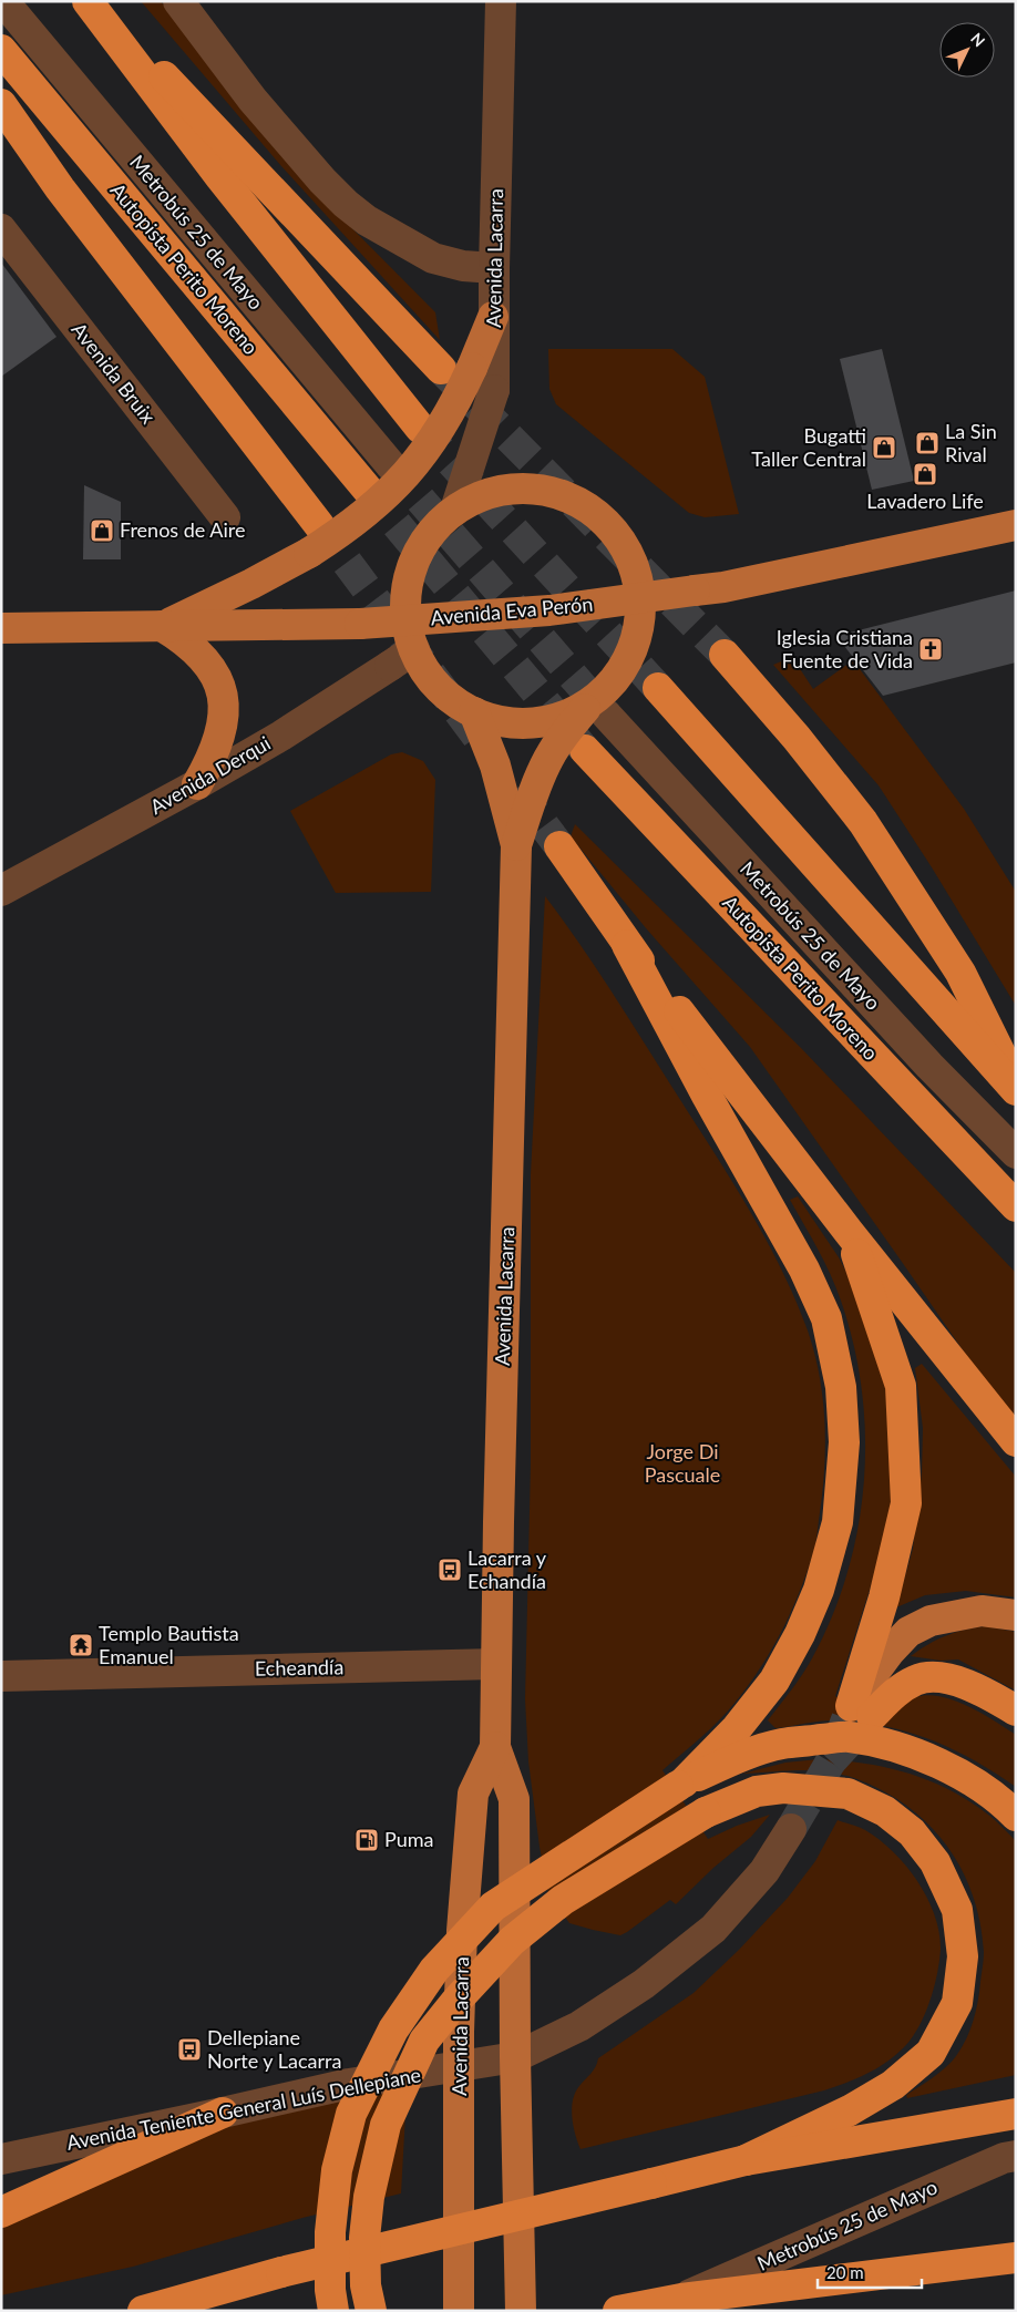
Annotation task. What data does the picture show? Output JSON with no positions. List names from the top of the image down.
{
  "streets": {
    "highway": ["Autopista Perito Moreno"],
    "main road": ["Avenida Lacarra", "Avenida Eva Perón"],
    "street": [
      "Metrobús 25 de Mayo",
      "Avenida Bruix",
      "Avenida Derqui",
      "Echeandía",
      "Avenida Teniente General Luís Dellepiane"
    ]
  },
  "crossings": [
    ["Metrobús 25 de Mayo", "Avenida Lacarra"],
    ["Avenida Lacarra", "Echeandía"],
    ["Avenida Lacarra", "Avenida Teniente General Luís Dellepiane"],
    ["Avenida Eva Perón", "Avenida Derqui"]
  ],
  "parks": ["Jorge Di Pascuale"],
  "places": {
    "shop": [
      "La Sin Rival",
      "Bugatti Taller Central",
      "Lavadero Life",
      "Frenos de Aire"
    ],
    "church": ["Iglesia Cristiana Fuente de Vida"],
    "bus stop": ["Lacarra y Echandía", "Dellepiane Norte y Lacarra"],
    "temple": ["Templo Bautista Emanuel"],
    "fuel station": ["Puma"]
  },
  "scale_bar": "20 m",
  "north": "top right"
}
